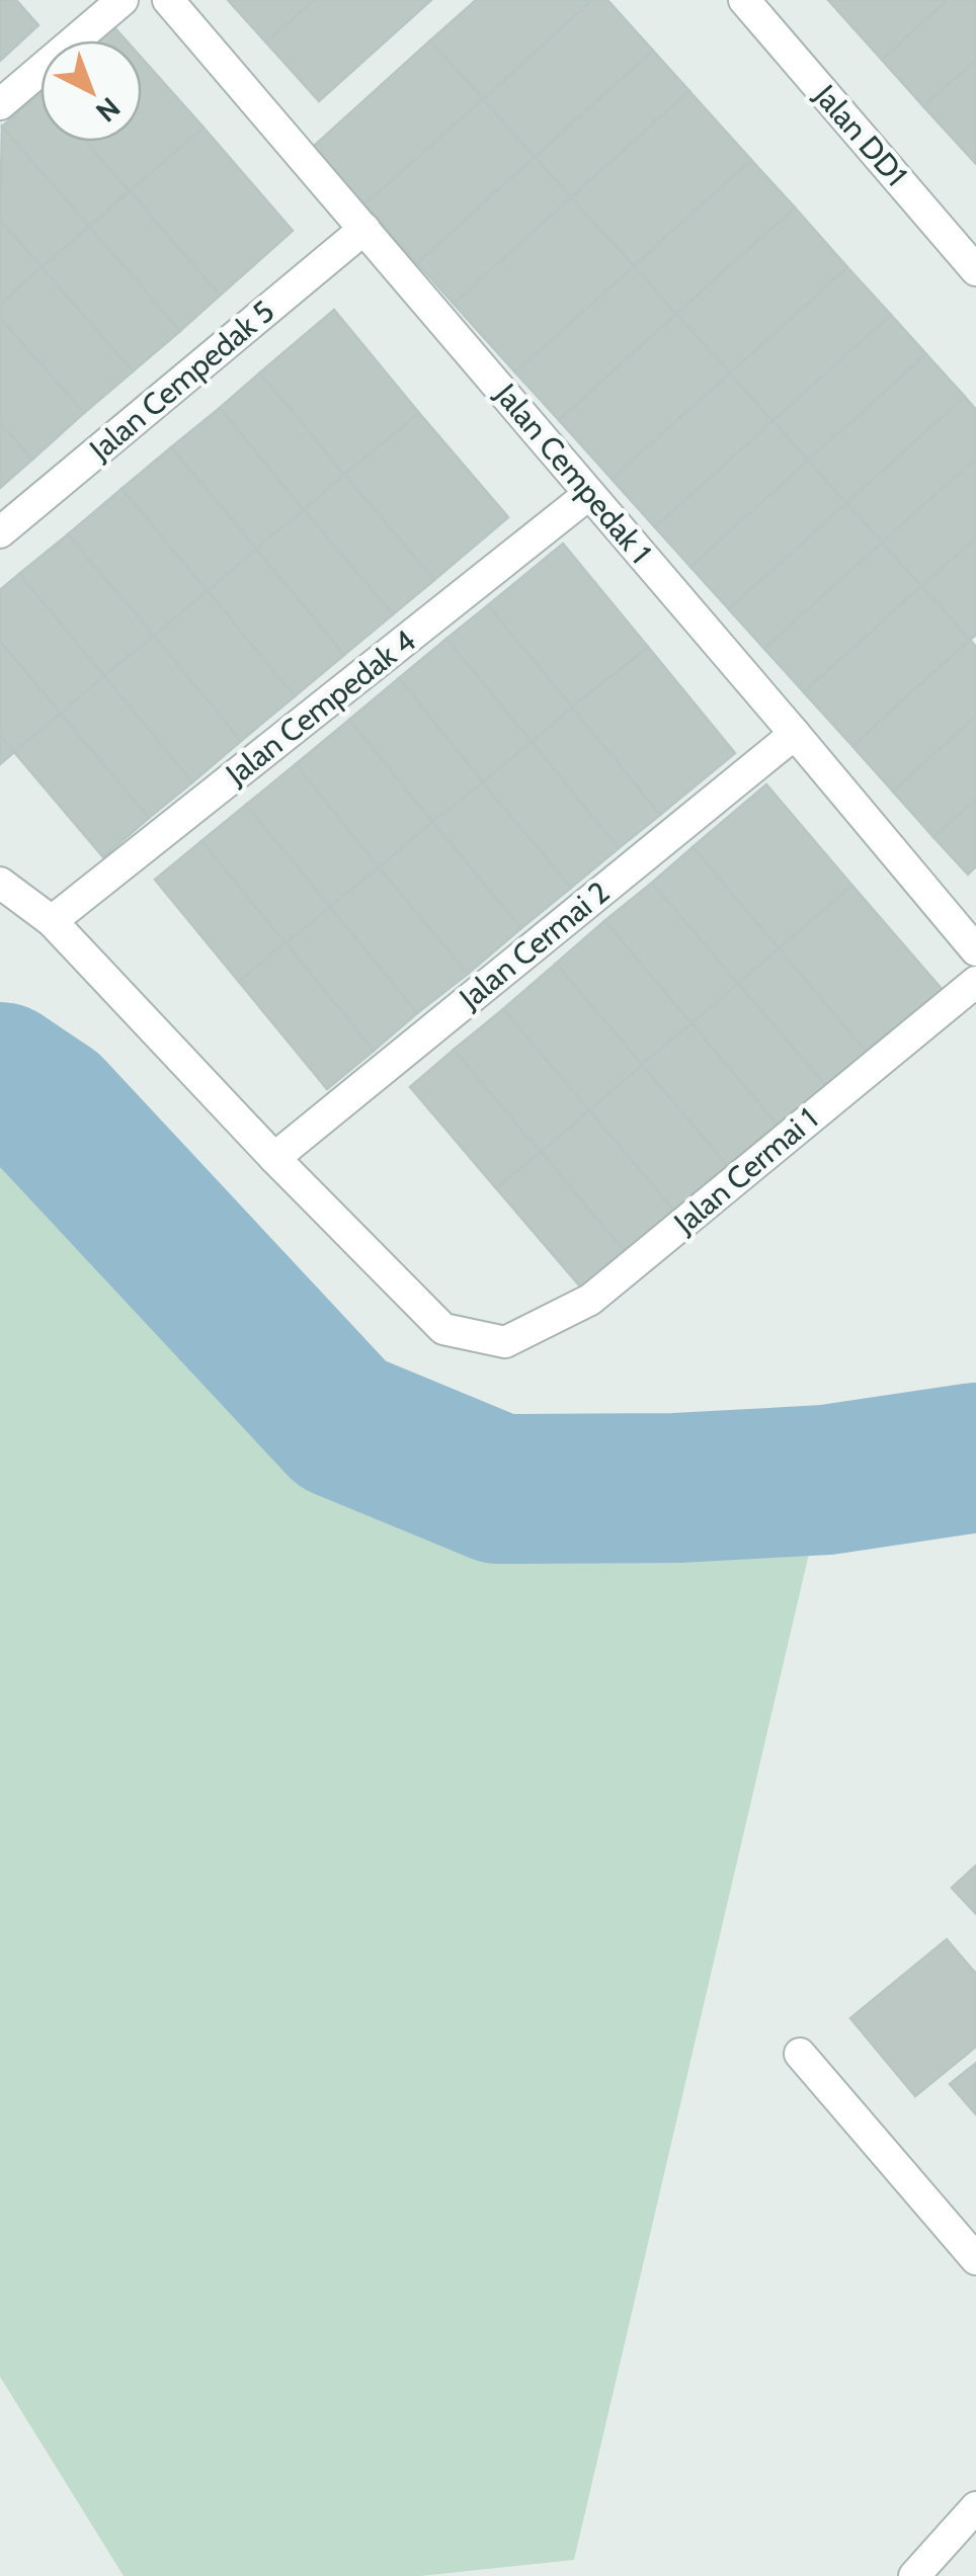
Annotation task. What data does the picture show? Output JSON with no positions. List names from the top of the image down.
{
  "streets": {
    "street": [
      "Jalan DD1",
      "Jalan Cempedak 5",
      "Jalan Cempedak 1",
      "Jalan Cempedak 4",
      "Jalan Cermai 2",
      "Jalan Cermai 1"
    ]
  },
  "crossings": [
    ["Jalan Cempedak 5", "Jalan Cempedak 1"],
    ["Jalan Cempedak 1", "Jalan Cempedak 4"],
    ["Jalan Cempedak 1", "Jalan Cermai 2"],
    ["Jalan Cermai 2", "Jalan Cermai 1"]
  ],
  "north": "bottom right"
}
